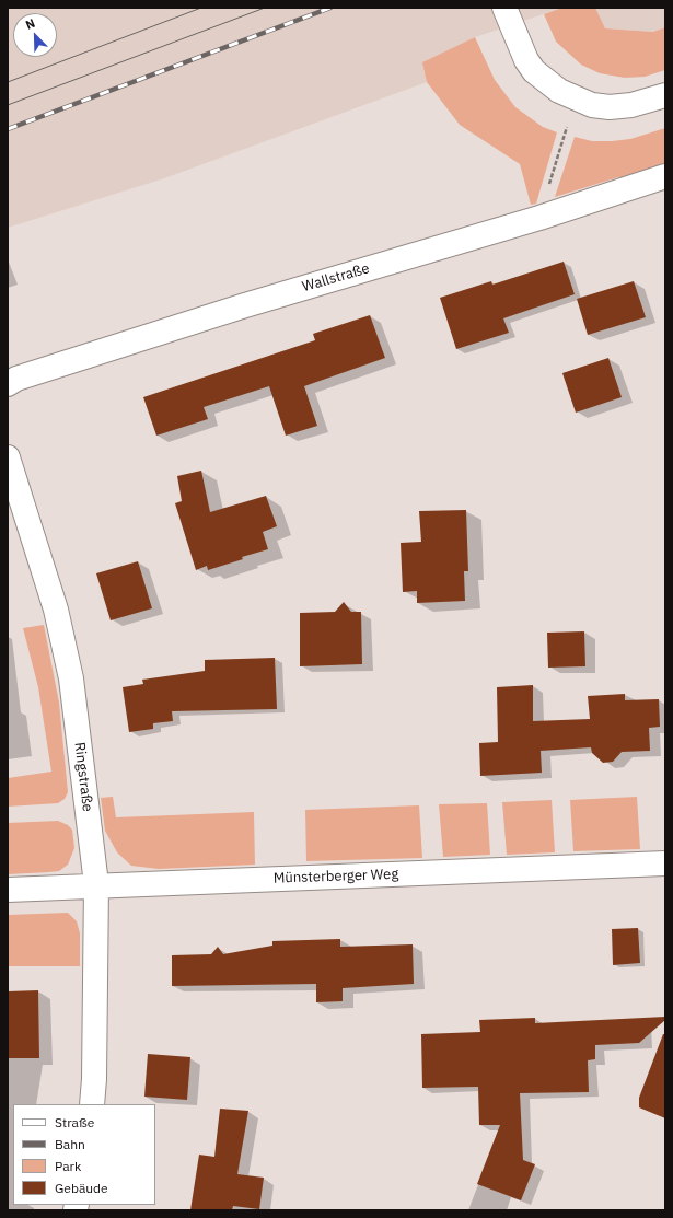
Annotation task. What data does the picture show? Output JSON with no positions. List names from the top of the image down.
{
  "streets": {
    "street": ["Wallstraße", "Ringstraße", "Münsterberger Weg"]
  },
  "crossings": [
    ["Ringstraße", "Münsterberger Weg"]
  ],
  "legend": [
    "Straße",
    "Bahn",
    "Park",
    "Gebäude"
  ],
  "north": "top left"
}
